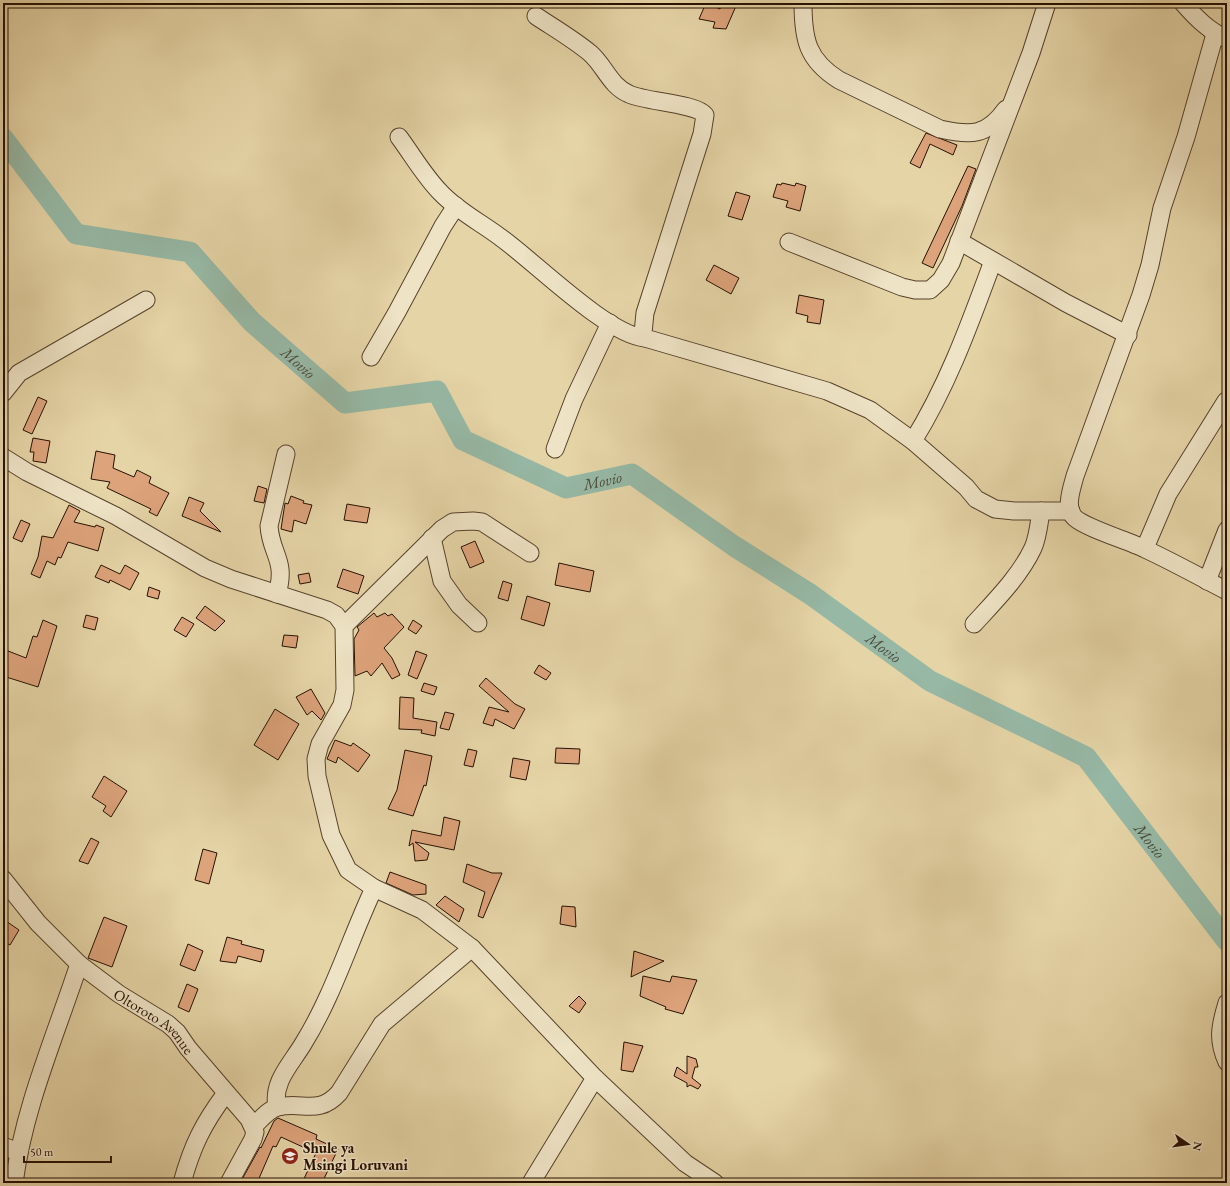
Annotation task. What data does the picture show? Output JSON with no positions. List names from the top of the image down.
{
  "streets": {
    "street": ["Oltoroto Avenue"]
  },
  "water": ["Movio"],
  "places": {
    "school or university": ["Shule ya Msingi Loruvani"]
  },
  "scale_bar": "50 m",
  "north": "right"
}
